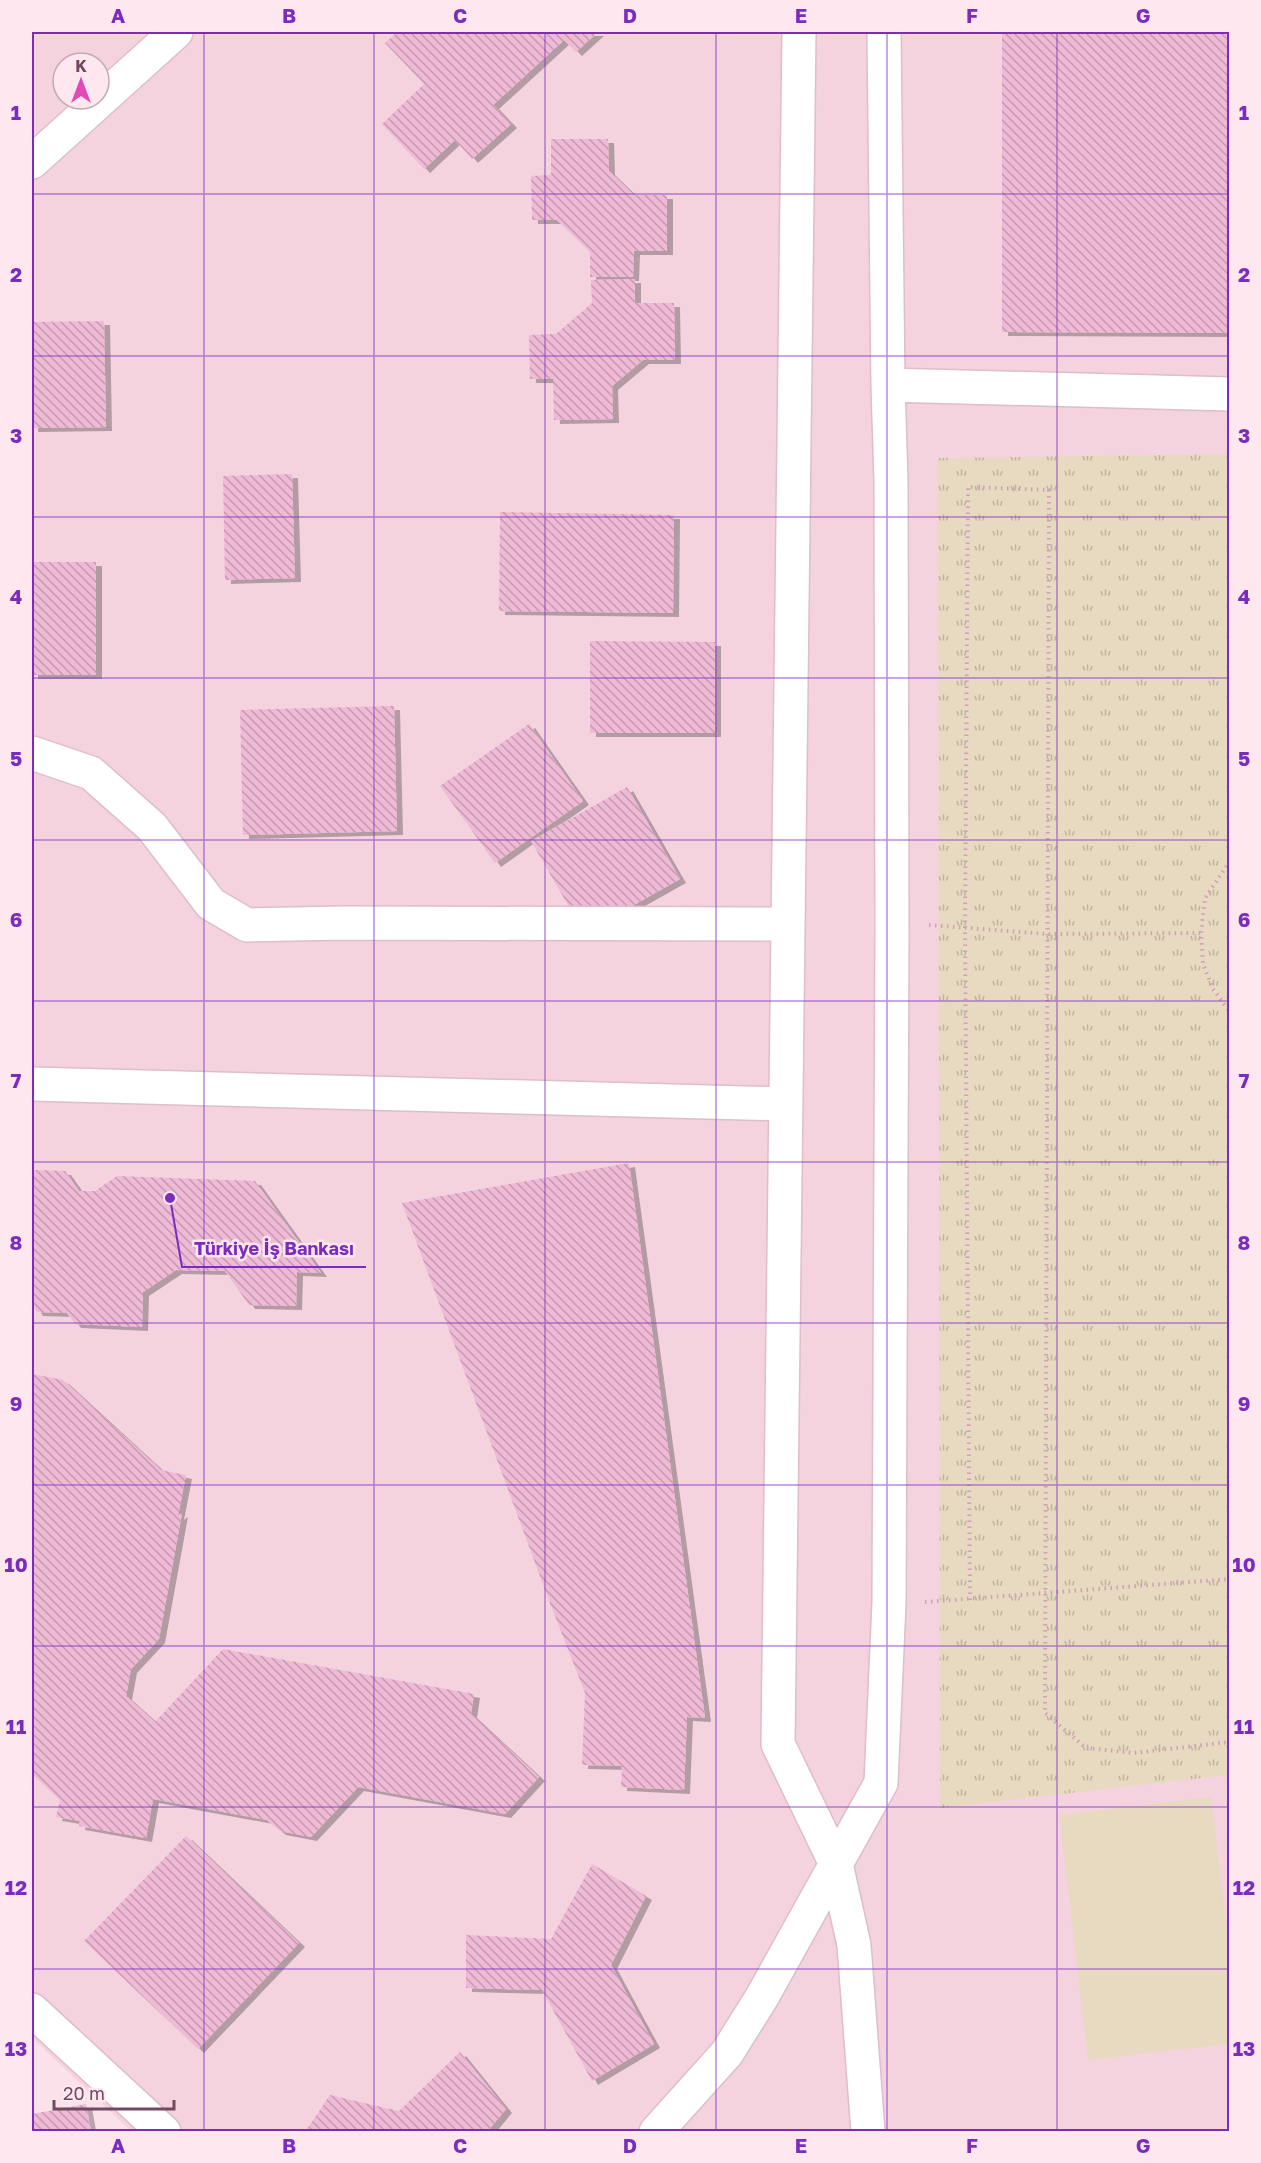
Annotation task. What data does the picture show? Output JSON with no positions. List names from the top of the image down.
{
  "places": ["Türkiye İş Bankası"],
  "scale_bar": "20 m",
  "north": "top",
  "grid": {
    "columns": [
      "A",
      "B",
      "C",
      "D",
      "E",
      "F",
      "G"
    ],
    "rows": [
      "1",
      "2",
      "3",
      "4",
      "5",
      "6",
      "7",
      "8",
      "9",
      "10",
      "11",
      "12",
      "13"
    ]
  }
}
